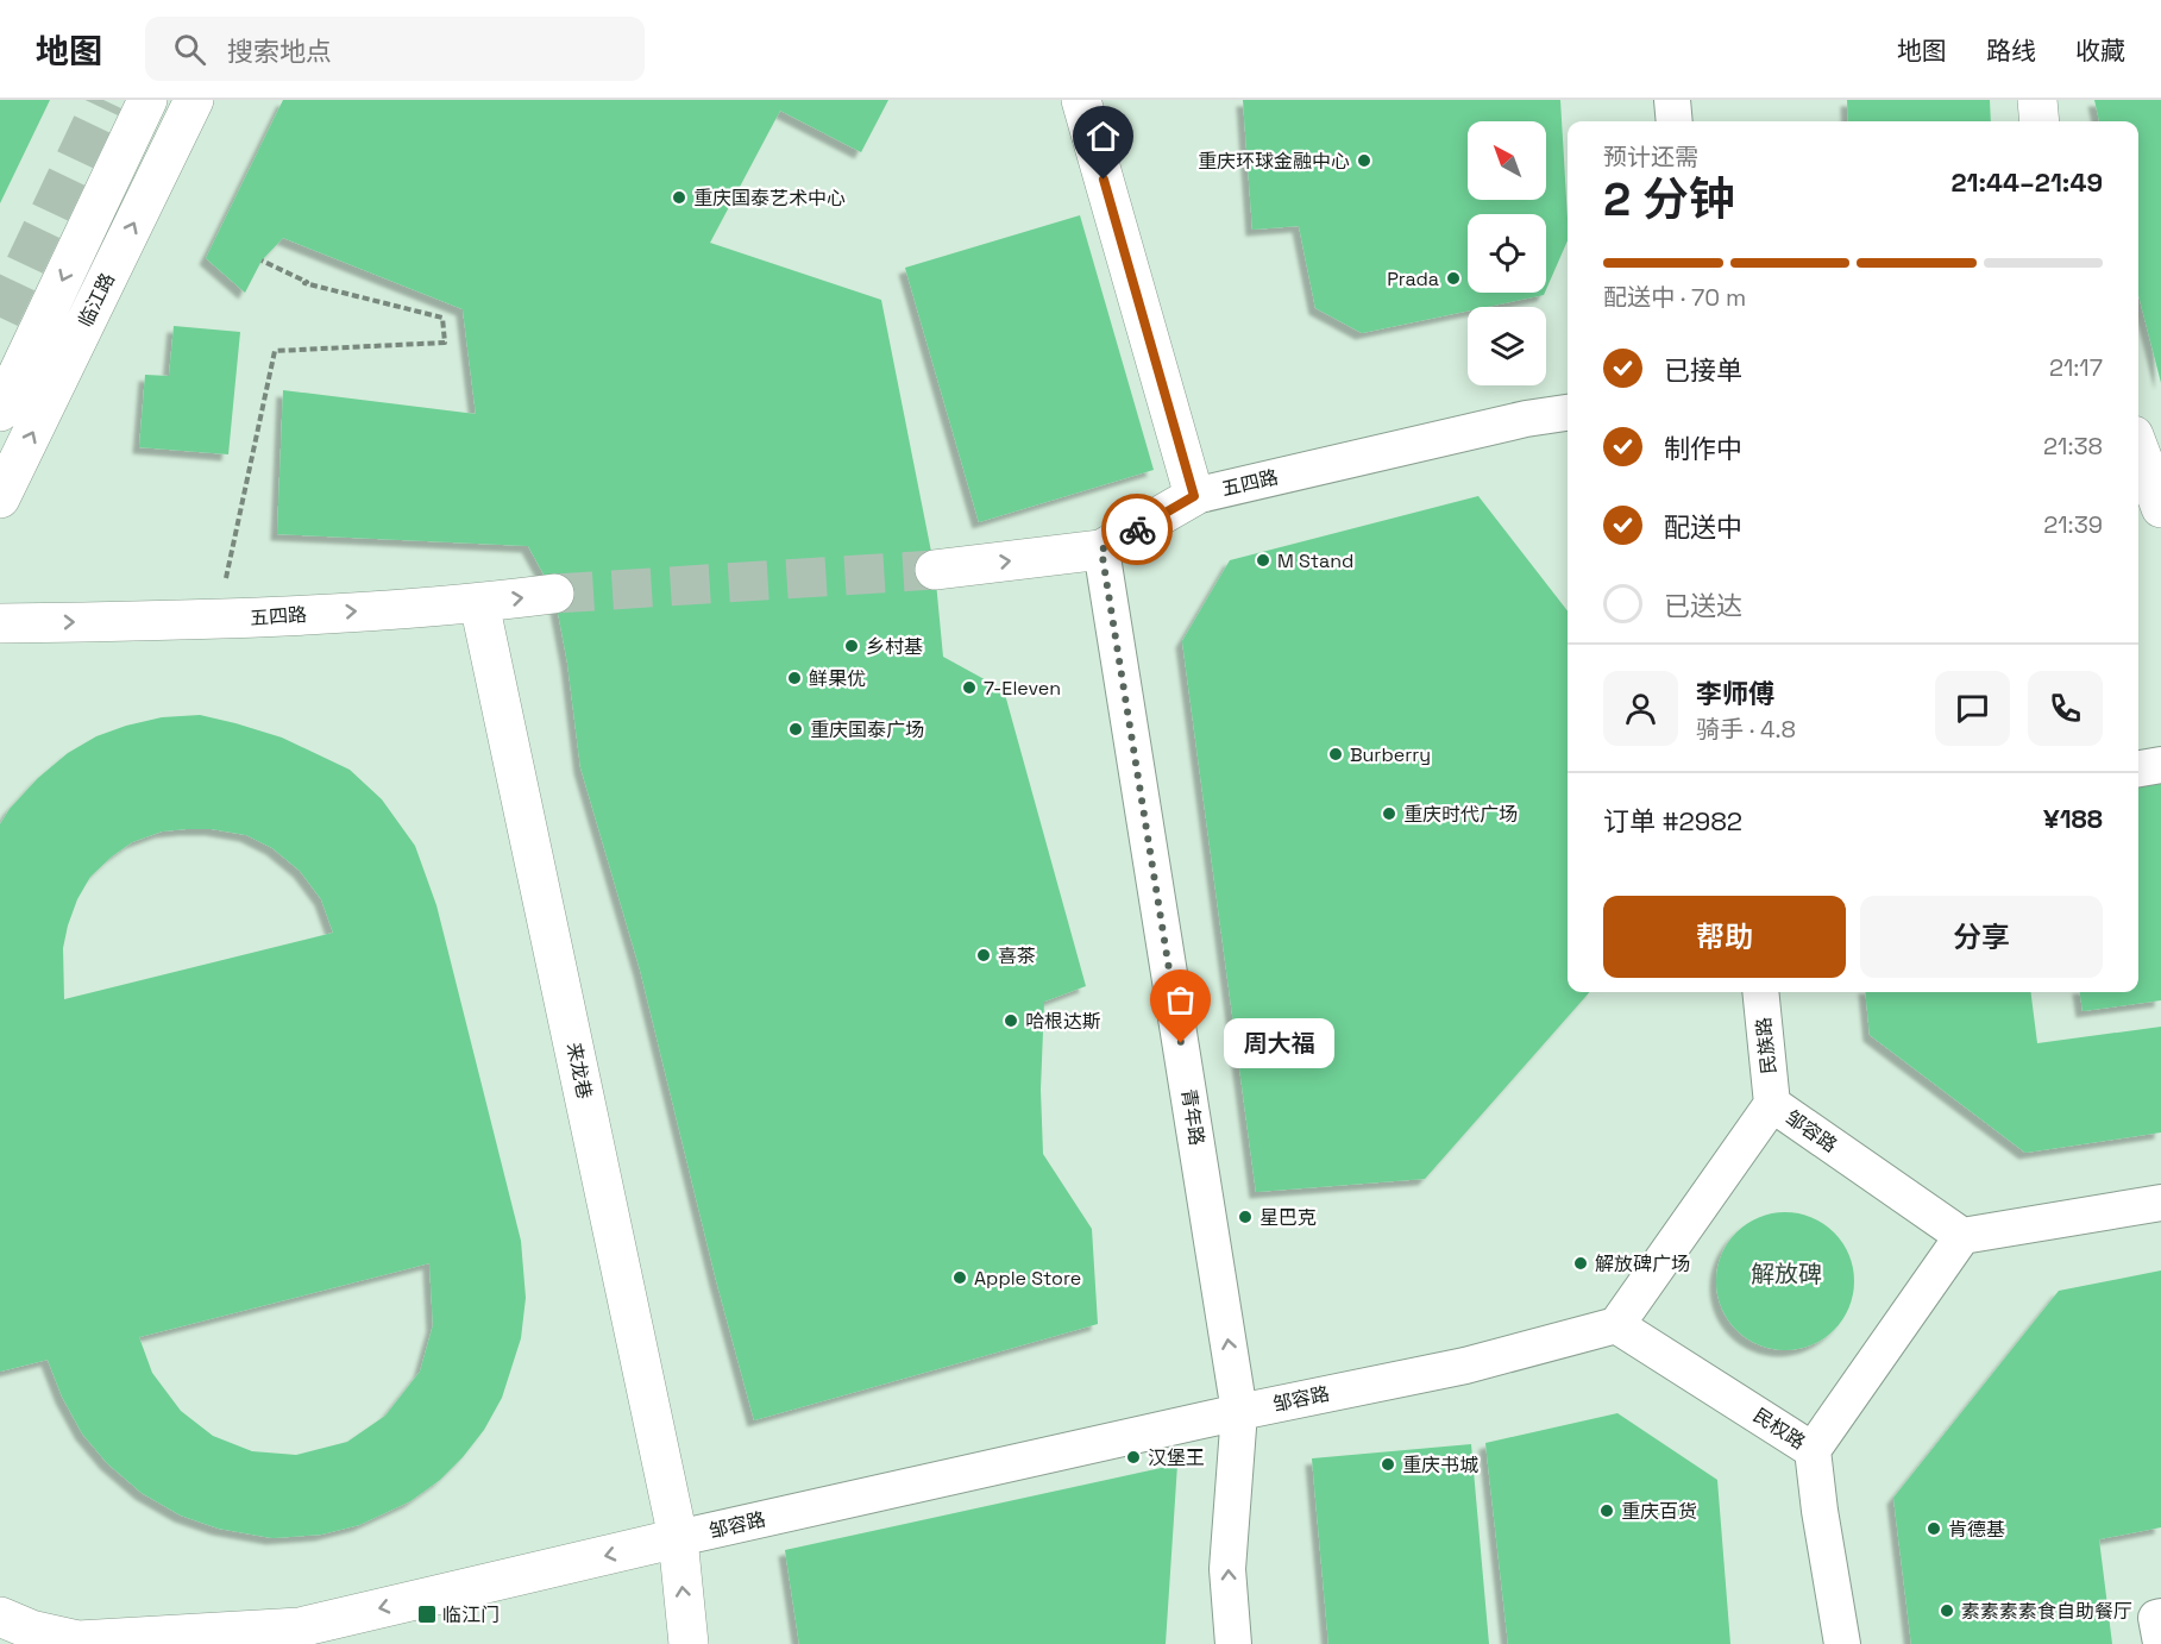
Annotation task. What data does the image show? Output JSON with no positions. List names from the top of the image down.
{
  "streets": {
    "street": [
      "临江路",
      "五四路",
      "民族路",
      "来龙巷",
      "青年路",
      "邹容路",
      "民权路"
    ]
  },
  "crossings": [
    ["五四路", "来龙巷"],
    ["五四路", "青年路"],
    ["民族路", "邹容路"],
    ["来龙巷", "邹容路"],
    ["青年路", "邹容路"],
    ["邹容路", "民权路"]
  ],
  "one_way": ["五四路", "青年路"],
  "districts": ["解放碑"],
  "places": {
    "other": [
      "重庆环球金融中心",
      "重庆国泰艺术中心",
      "Prada",
      "M Stand",
      "乡村基",
      "鲜果优",
      "7-Eleven",
      "重庆国泰广场",
      "Burberry",
      "重庆时代广场",
      "喜茶",
      "哈根达斯",
      "周大福",
      "星巴克",
      "解放碑广场",
      "Apple Store",
      "汉堡王",
      "重庆书城",
      "重庆百货",
      "肯德基",
      "素素素素食自助餐厅"
    ],
    "transit": ["临江门"]
  },
  "north": "top left",
  "page": {
    "header": "地图",
    "search": "搜索地点",
    "nav": ["地图", "路线", "收藏"],
    "heading": ["2 分钟", "预计还需", "21:44–21:49"],
    "panel": [
      "李师傅",
      "骑手 · 4.8",
      "订单 #2982",
      "¥188"
    ],
    "bar": "配送中 · 70 m",
    "list": [
      ["已接单", "21:17"],
      ["制作中", "21:38"],
      ["配送中", "21:39"],
      "已送达"
    ],
    "buttons": ["帮助", "分享"],
    "bubble": "周大福"
  }
}
